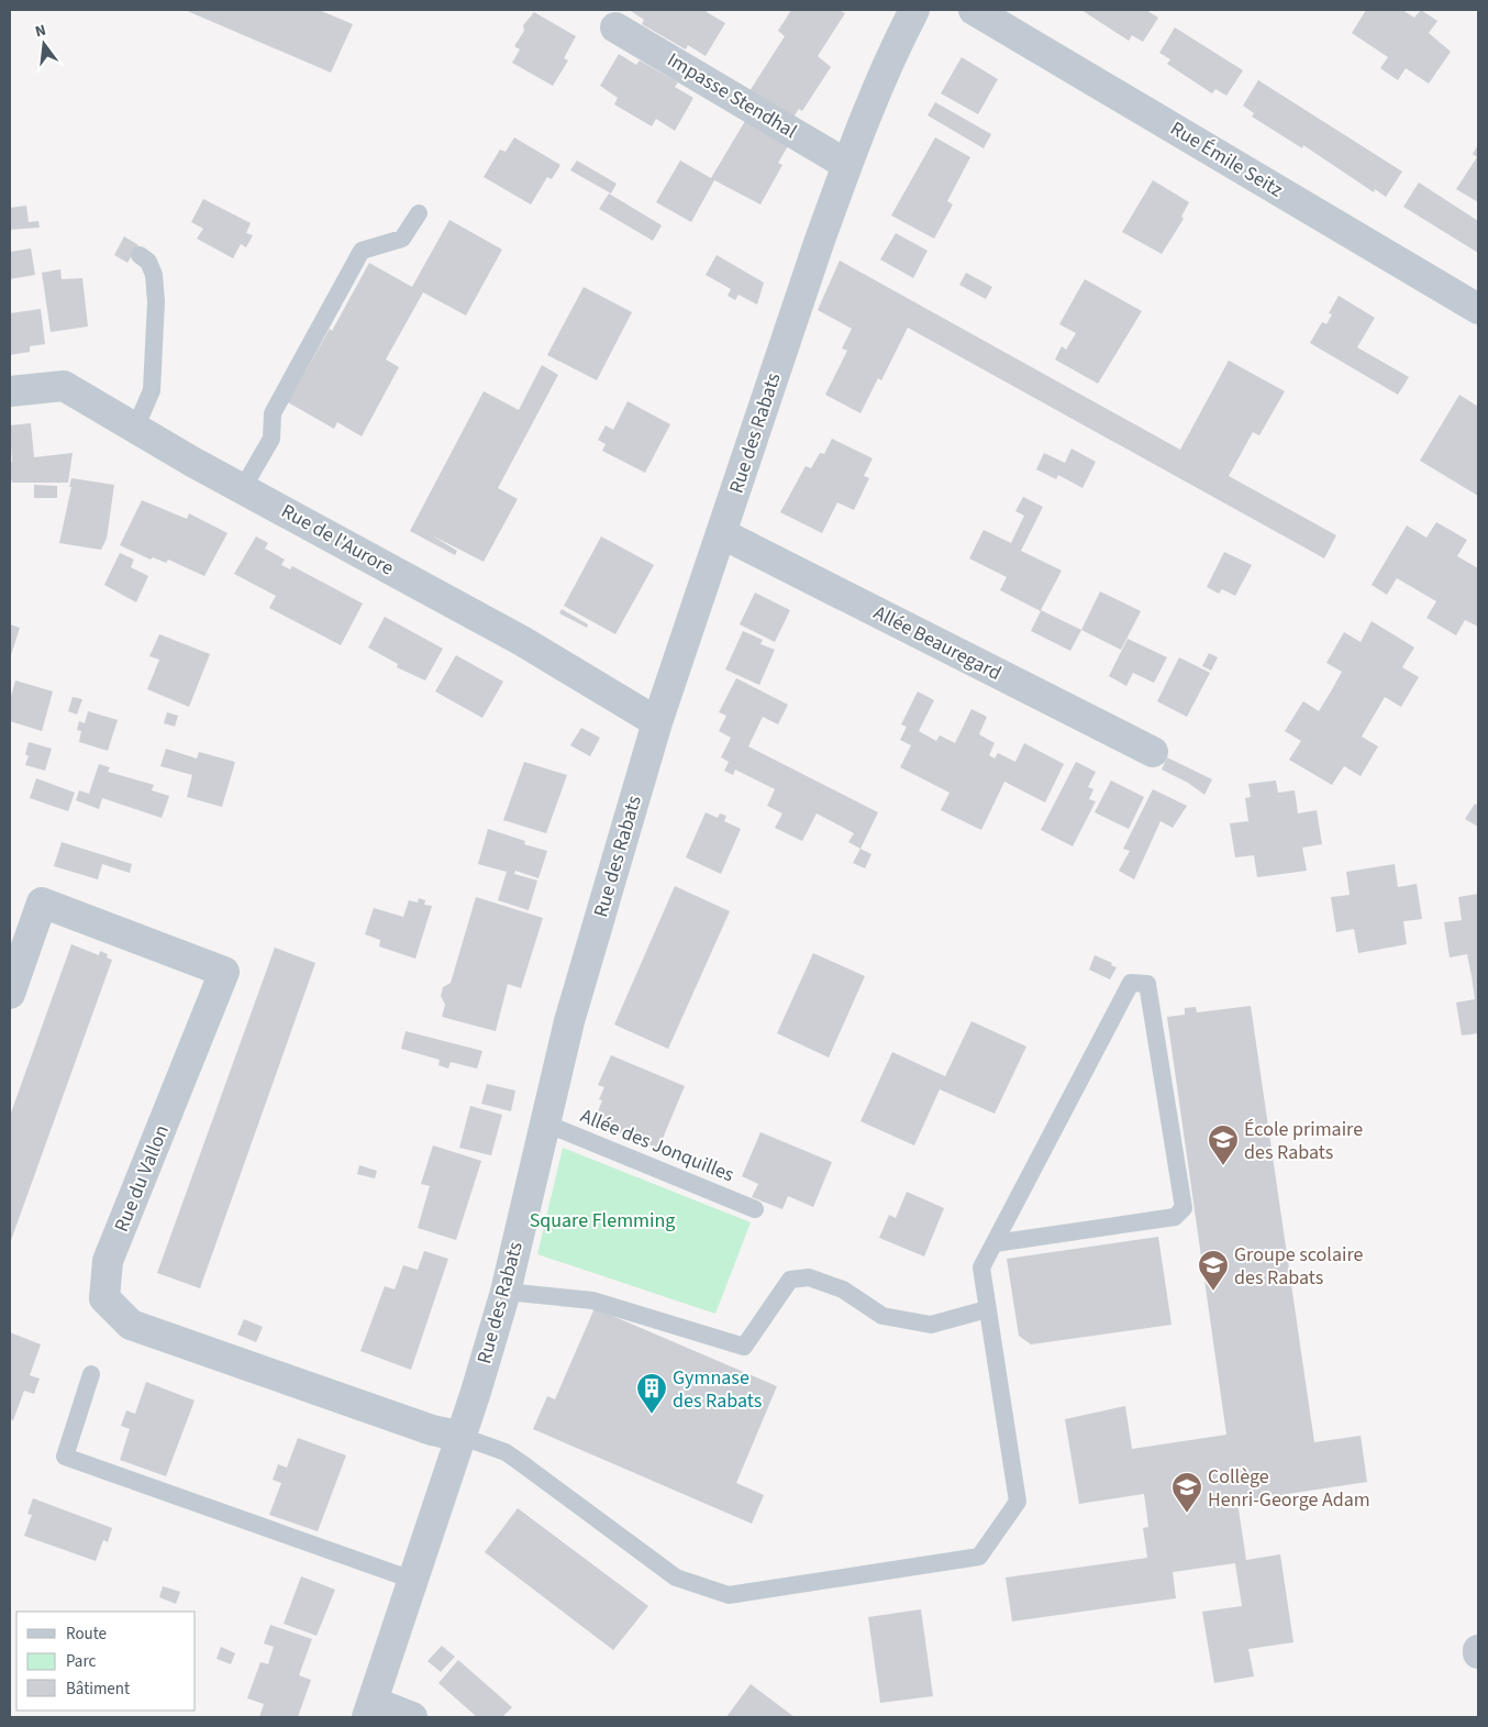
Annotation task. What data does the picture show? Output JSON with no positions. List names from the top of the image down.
{
  "streets": {
    "street": [
      "Impasse Stendhal",
      "Rue Émile Seitz",
      "Rue des Rabats",
      "Rue de l'Aurore",
      "Allée Beauregard",
      "Rue du Vallon"
    ],
    "lane": ["Allée des Jonquilles"]
  },
  "crossings": [
    ["Impasse Stendhal", "Rue des Rabats"],
    ["Rue des Rabats", "Rue de l'Aurore"],
    ["Rue des Rabats", "Allée Beauregard"],
    ["Rue des Rabats", "Allée des Jonquilles"],
    ["Rue des Rabats", "Rue du Vallon"]
  ],
  "parks": ["Square Flemming"],
  "places": {
    "school or university": ["École primaire des Rabats", "Groupe scolaire des Rabats", "Collège Henri-George Adam"],
    "building": ["Gymnase des Rabats"]
  },
  "legend": ["Route", "Parc", "Bâtiment"],
  "north": "top"
}
